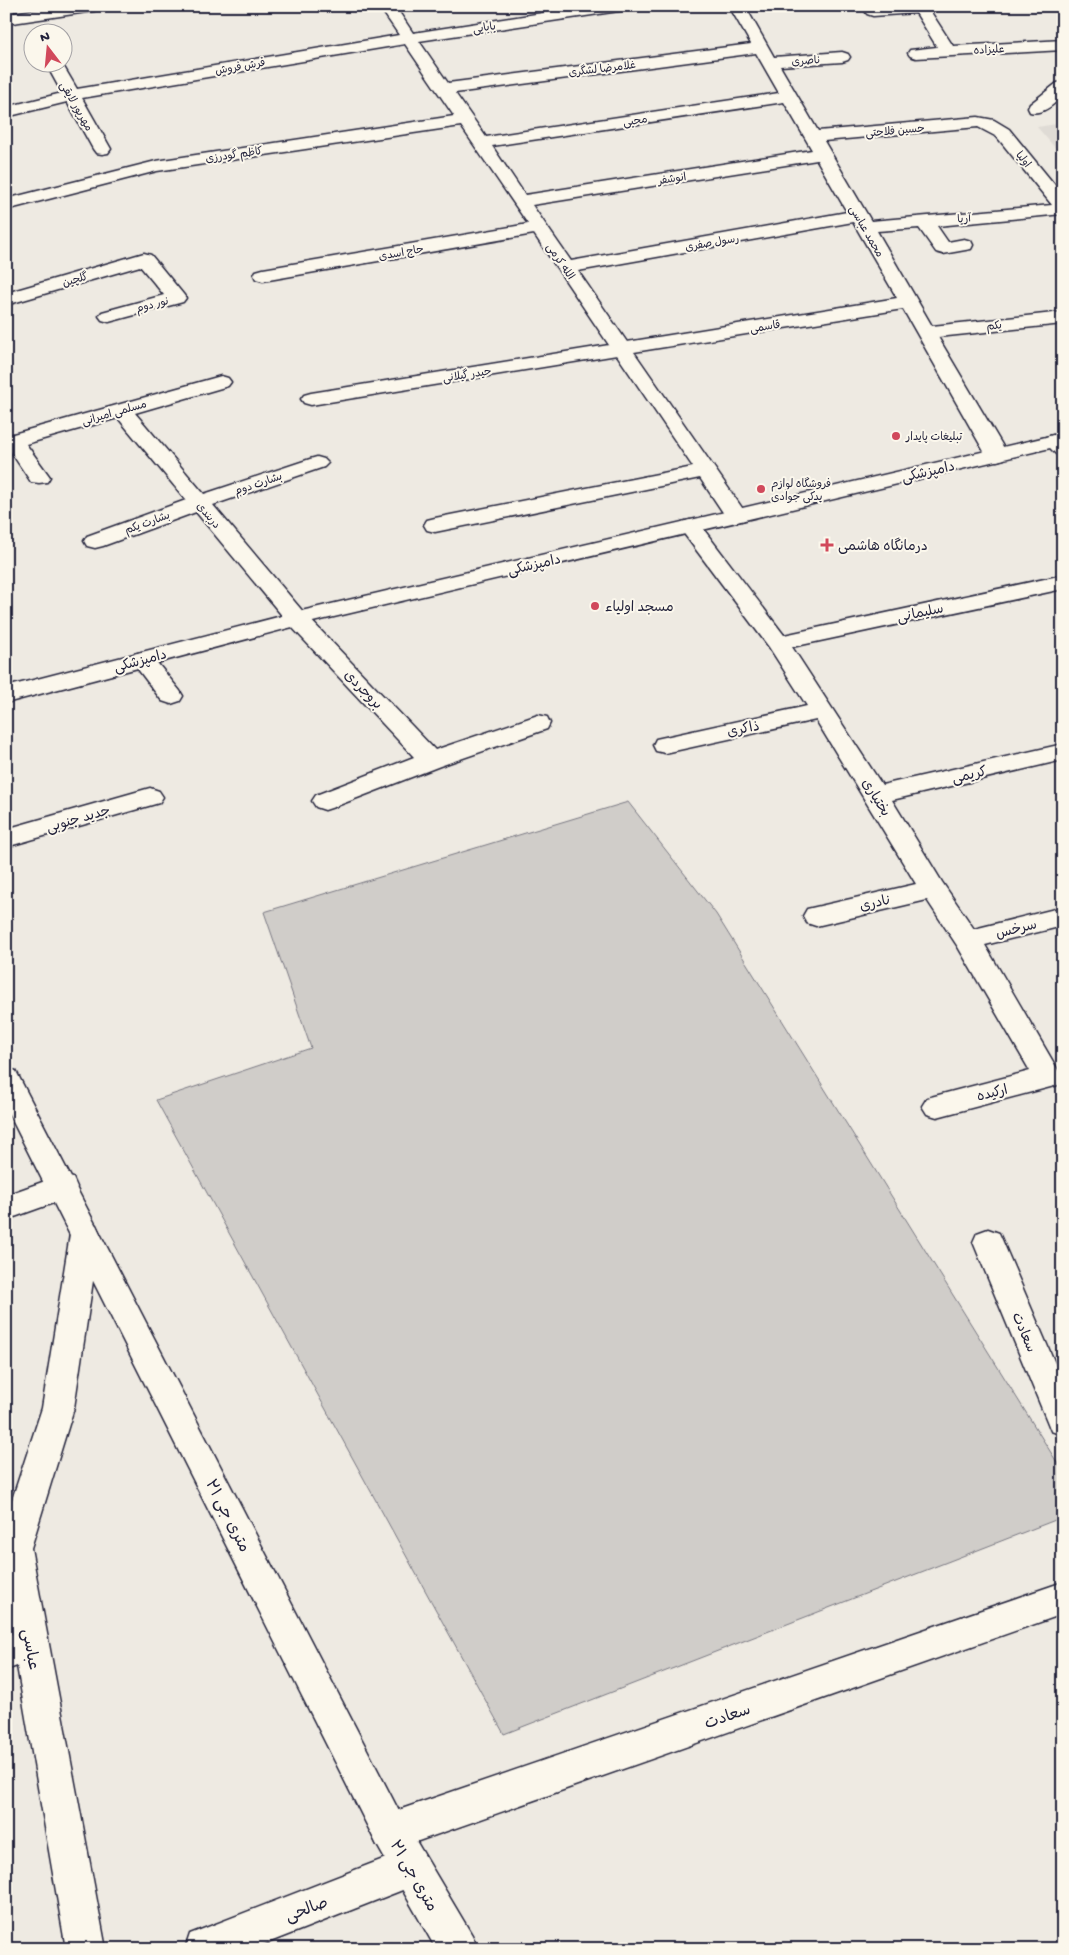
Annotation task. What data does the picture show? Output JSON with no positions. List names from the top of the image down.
{
  "streets": {
    "street": [
      "بابایی",
      "علیزاده",
      "ناصری",
      "فرش فروش",
      "غلامرضا لشگری",
      "مهرپور لایقی",
      "محبی",
      "حسین فلاحتی",
      "کاظم گودرزی",
      "اولیا",
      "انوشفر",
      "آریا",
      "محمد عباسی",
      "رسول صفری",
      "حاج اسدی",
      "الله کرمی",
      "گلچین",
      "نور دوم",
      "یکم",
      "قاسمی",
      "حیدر گیلانی",
      "مسلمی امیرانی",
      "دامپزشکی",
      "بشارت دوم",
      "دربندی",
      "بشارت یکم",
      "سلیمانی",
      "بروجردی",
      "ذاکری",
      "کریمی",
      "بختیاری",
      "جدید جنوبی",
      "نادری",
      "سرخس",
      "ارکیده",
      "سعادت",
      "۲۱ متری جی",
      "عباسی",
      "صالحی"
    ]
  },
  "crossings": [
    ["بابایی", "فرش فروش"],
    ["بابایی", "الله کرمی"],
    ["ناصری", "غلامرضا لشگری"],
    ["ناصری", "محمد عباسی"],
    ["فرش فروش", "مهرپور لایقی"],
    ["فرش فروش", "الله کرمی"],
    ["غلامرضا لشگری", "محمد عباسی"],
    ["غلامرضا لشگری", "الله کرمی"],
    ["محبی", "محمد عباسی"],
    ["محبی", "الله کرمی"],
    ["حسین فلاحتی", "اولیا"],
    ["حسین فلاحتی", "محمد عباسی"],
    ["کاظم گودرزی", "الله کرمی"],
    ["اولیا", "آریا"],
    ["انوشفر", "محمد عباسی"],
    ["انوشفر", "الله کرمی"],
    ["آریا", "محمد عباسی"],
    ["آریا", "رسول صفری"],
    ["محمد عباسی", "رسول صفری"],
    ["محمد عباسی", "یکم"],
    ["محمد عباسی", "قاسمی"],
    ["محمد عباسی", "دامپزشکی"],
    ["رسول صفری", "الله کرمی"],
    ["حاج اسدی", "الله کرمی"],
    ["الله کرمی", "قاسمی"],
    ["الله کرمی", "حیدر گیلانی"],
    ["الله کرمی", "دامپزشکی"],
    ["گلچین", "نور دوم"],
    ["قاسمی", "حیدر گیلانی"],
    ["مسلمی امیرانی", "دربندی"],
    ["دامپزشکی", "دربندی"],
    ["دامپزشکی", "بروجردی"],
    ["دامپزشکی", "بختیاری"],
    ["بشارت دوم", "دربندی"],
    ["بشارت دوم", "بشارت یکم"],
    ["دربندی", "بشارت یکم"],
    ["دربندی", "بروجردی"],
    ["سلیمانی", "بختیاری"],
    ["ذاکری", "بختیاری"],
    ["کریمی", "بختیاری"],
    ["بختیاری", "نادری"],
    ["بختیاری", "سرخس"],
    ["بختیاری", "ارکیده"],
    ["سعادت", "۲۱ متری جی"],
    ["۲۱ متری جی", "عباسی"],
    ["۲۱ متری جی", "صالحی"]
  ],
  "places": {
    "other": ["تبلیغات پایدار", "فروشگاه لوازم یدکی جوادی", "مسجد اولیاء"],
    "health": ["درمانگاه هاشمی"]
  },
  "north": "top"
}
